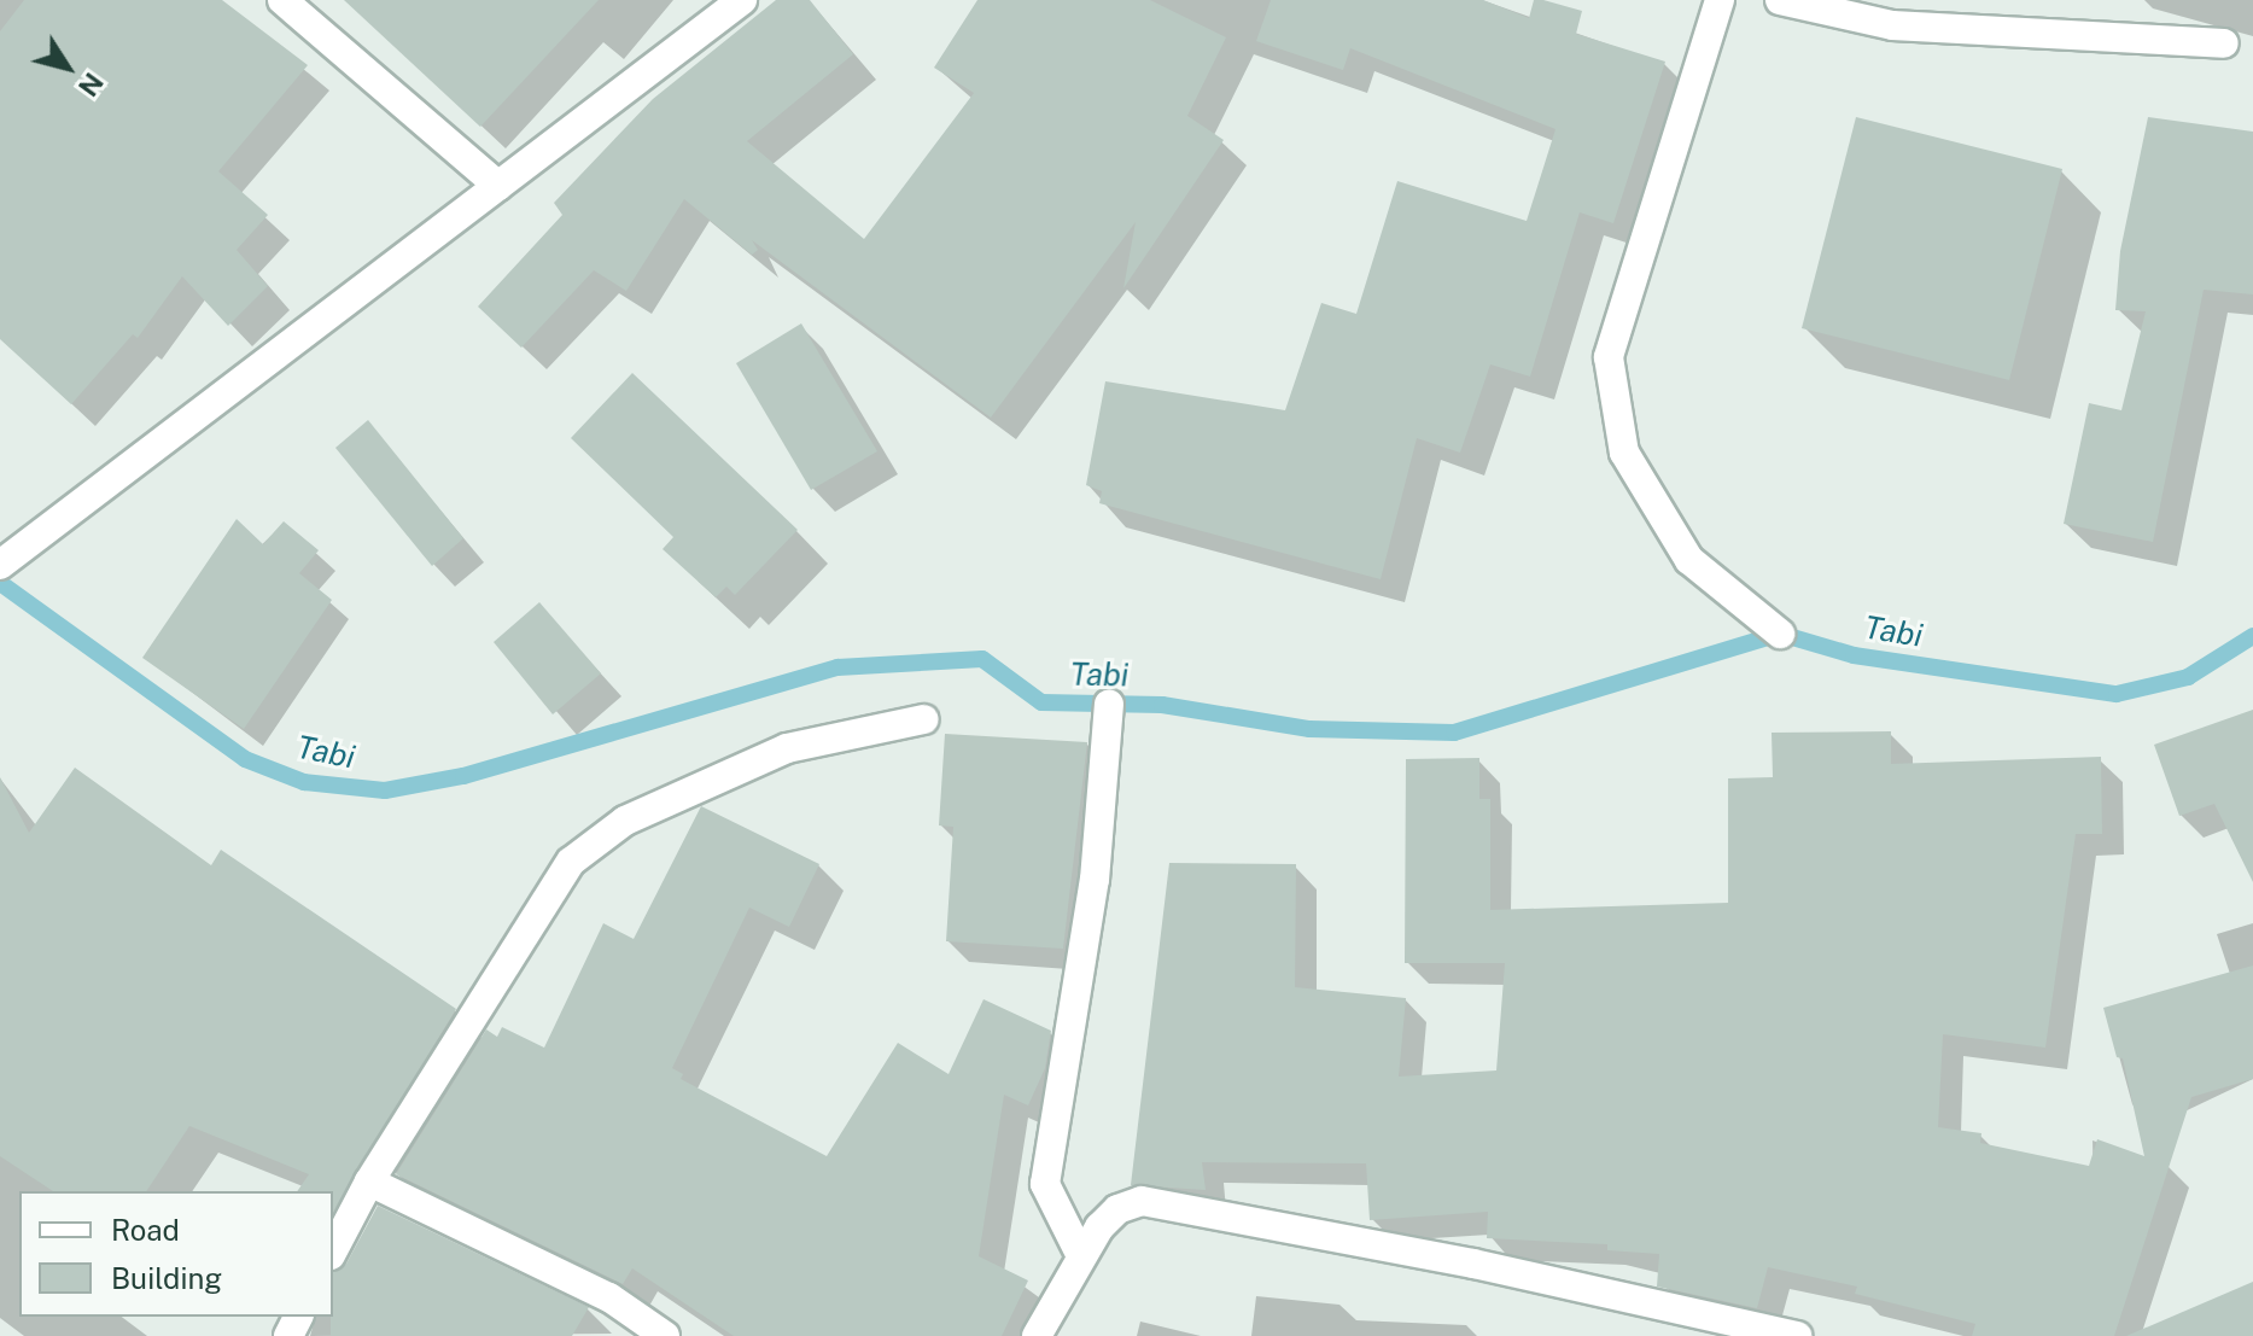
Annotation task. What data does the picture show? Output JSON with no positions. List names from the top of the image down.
{
  "water": ["Tabi"],
  "legend": ["Road", "Building"],
  "north": "bottom right"
}
